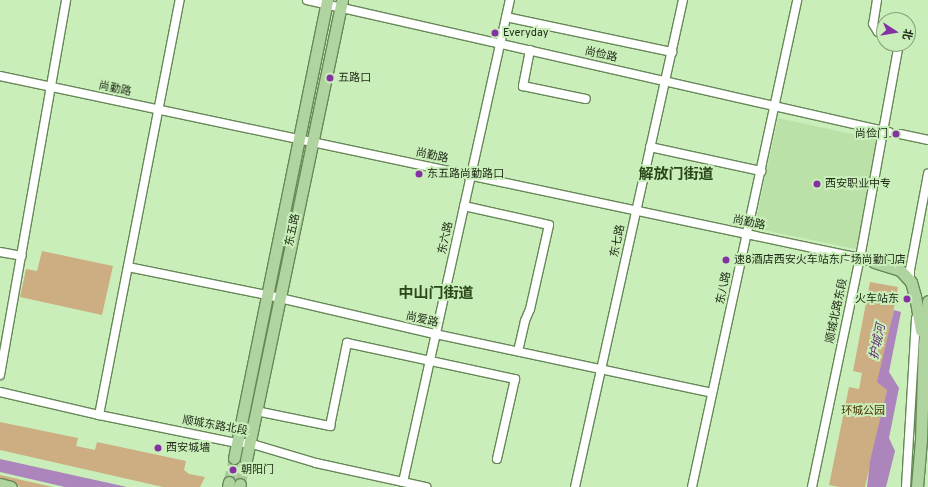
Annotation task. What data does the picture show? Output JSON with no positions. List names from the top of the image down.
{
  "streets": {
    "main road": ["东五路"],
    "street": [
      "尚俭路",
      "尚勤路",
      "东六路",
      "东七路",
      "东八路",
      "顺城北路东段",
      "尚爱路",
      "顺城东路北段"
    ]
  },
  "crossings": [
    ["尚俭路", "东五路"],
    ["尚俭路", "东六路"],
    ["尚俭路", "东七路"],
    ["尚俭路", "东八路"],
    ["尚俭路", "顺城北路东段"],
    ["尚勤路", "东五路"],
    ["尚勤路", "东六路"],
    ["尚勤路", "东七路"],
    ["尚勤路", "东八路"],
    ["尚勤路", "顺城北路东段"],
    ["东五路", "尚爱路"],
    ["东五路", "顺城东路北段"],
    ["东六路", "尚爱路"],
    ["东六路", "顺城东路北段"],
    ["东七路", "尚爱路"],
    ["东八路", "尚爱路"]
  ],
  "districts": ["解放门街道", "中山门街道"],
  "water": ["护城河"],
  "parks": ["环城公园"],
  "places": [
    "Everyday",
    "五路口",
    "尚俭门",
    "东五路尚勤路口",
    "西安职业中专",
    "速8酒店西安火车站东广场尚勤门店",
    "火车站东",
    "西安城墙",
    "朝阳门"
  ],
  "north": "right"
}
